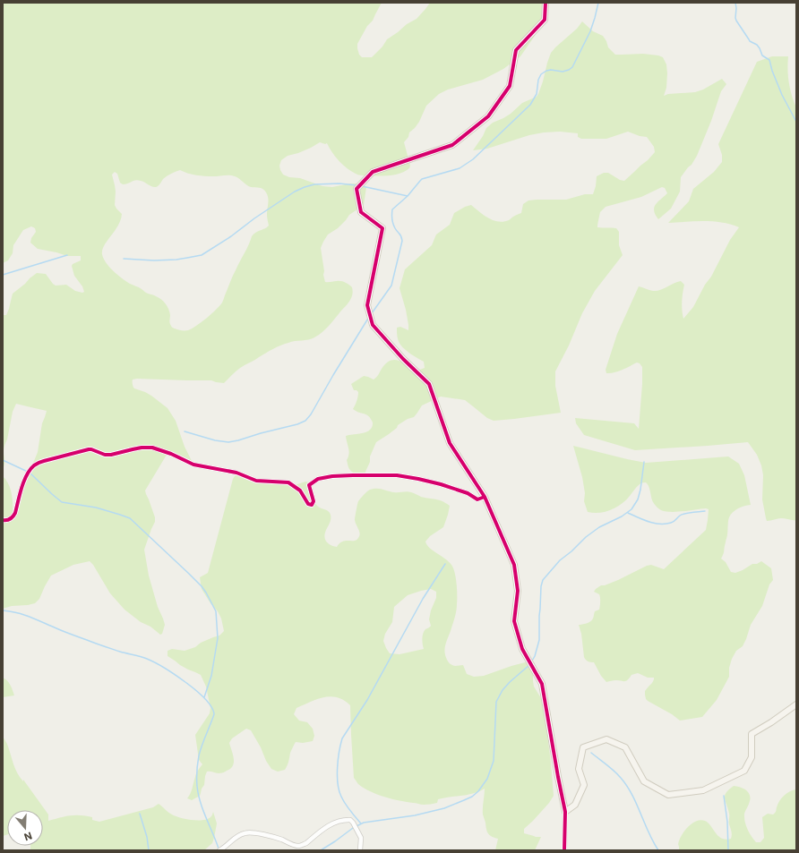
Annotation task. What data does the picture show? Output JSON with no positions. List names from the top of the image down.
{
  "north": "bottom"
}
